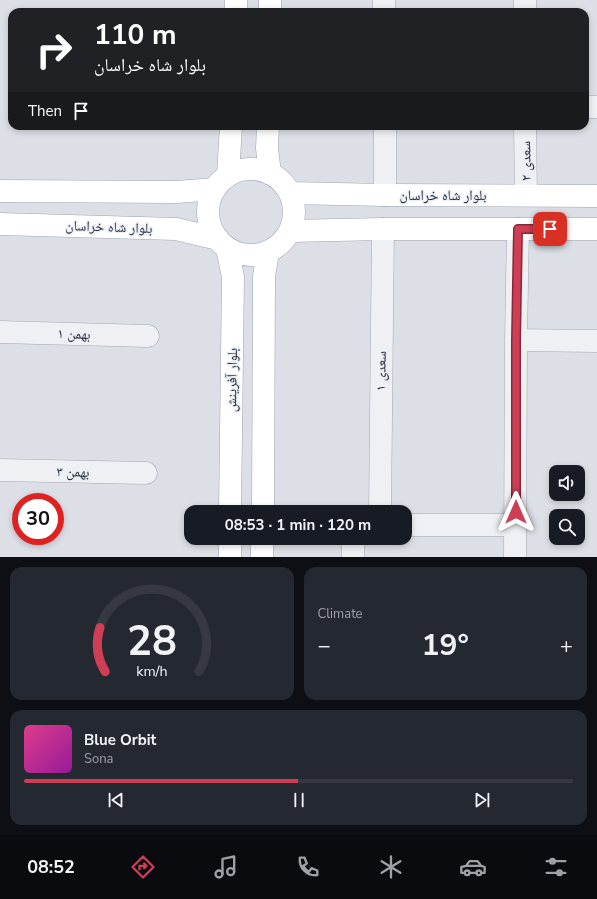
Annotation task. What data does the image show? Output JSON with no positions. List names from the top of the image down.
{
  "streets": {
    "main road": ["بلوار شاه خراسان", "بلوار آفرینش"],
    "street": [
      "سعدی ۲",
      "بهمن ۱",
      "سعدی ۱",
      "بهمن ۳"
    ]
  },
  "crossings": [
    ["سعدی ۲", "بلوار شاه خراسان"],
    ["بلوار شاه خراسان", "بلوار آفرینش"]
  ],
  "page": {
    "turn": ["110 m", "بلوار شاه خراسان"],
    "then": "Then",
    "limit": "30",
    "trip": "08:53 · 1 min · 120 m",
    "tile": "Climate",
    "heat": ["−", "19°", "+"],
    "song": ["Blue Orbit", "Sona"],
    "tabs": "08:52",
    "gauge": ["28", "km/h"]
  }
}
